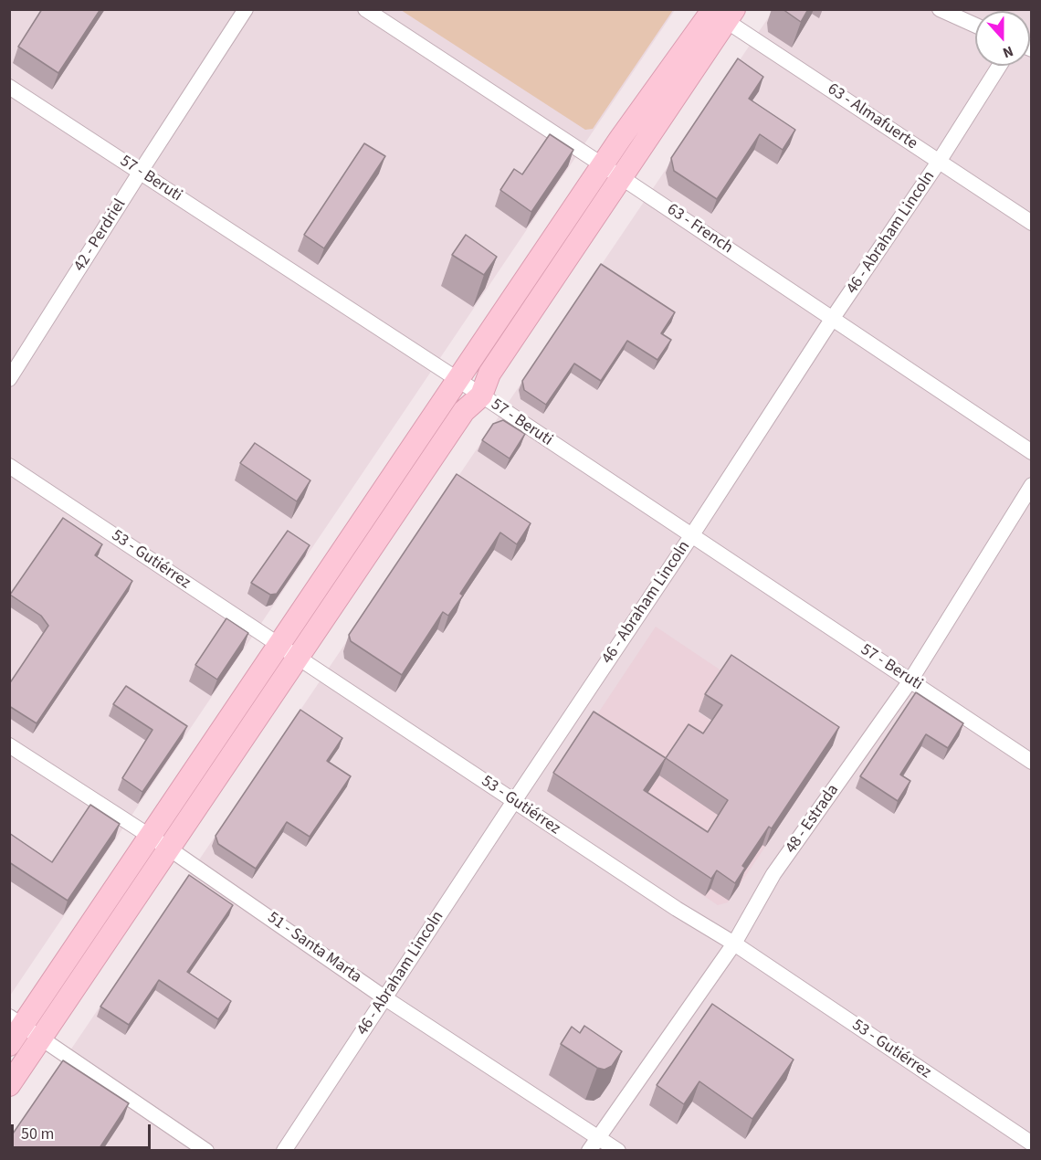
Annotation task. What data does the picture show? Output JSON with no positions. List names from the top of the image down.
{
  "streets": {
    "street": [
      "63 - Almafuerte",
      "57 - Beruti",
      "63 - French",
      "46 - Abraham Lincoln",
      "42 - Perdriel",
      "53 - Gutiérrez",
      "48 - Estrada",
      "51 - Santa Marta"
    ]
  },
  "crossings": [
    ["63 - Almafuerte", "46 - Abraham Lincoln"],
    ["57 - Beruti", "46 - Abraham Lincoln"],
    ["57 - Beruti", "42 - Perdriel"],
    ["57 - Beruti", "48 - Estrada"],
    ["63 - French", "46 - Abraham Lincoln"],
    ["46 - Abraham Lincoln", "53 - Gutiérrez"],
    ["46 - Abraham Lincoln", "51 - Santa Marta"],
    ["53 - Gutiérrez", "48 - Estrada"],
    ["48 - Estrada", "51 - Santa Marta"]
  ],
  "scale_bar": "50 m",
  "north": "bottom"
}
